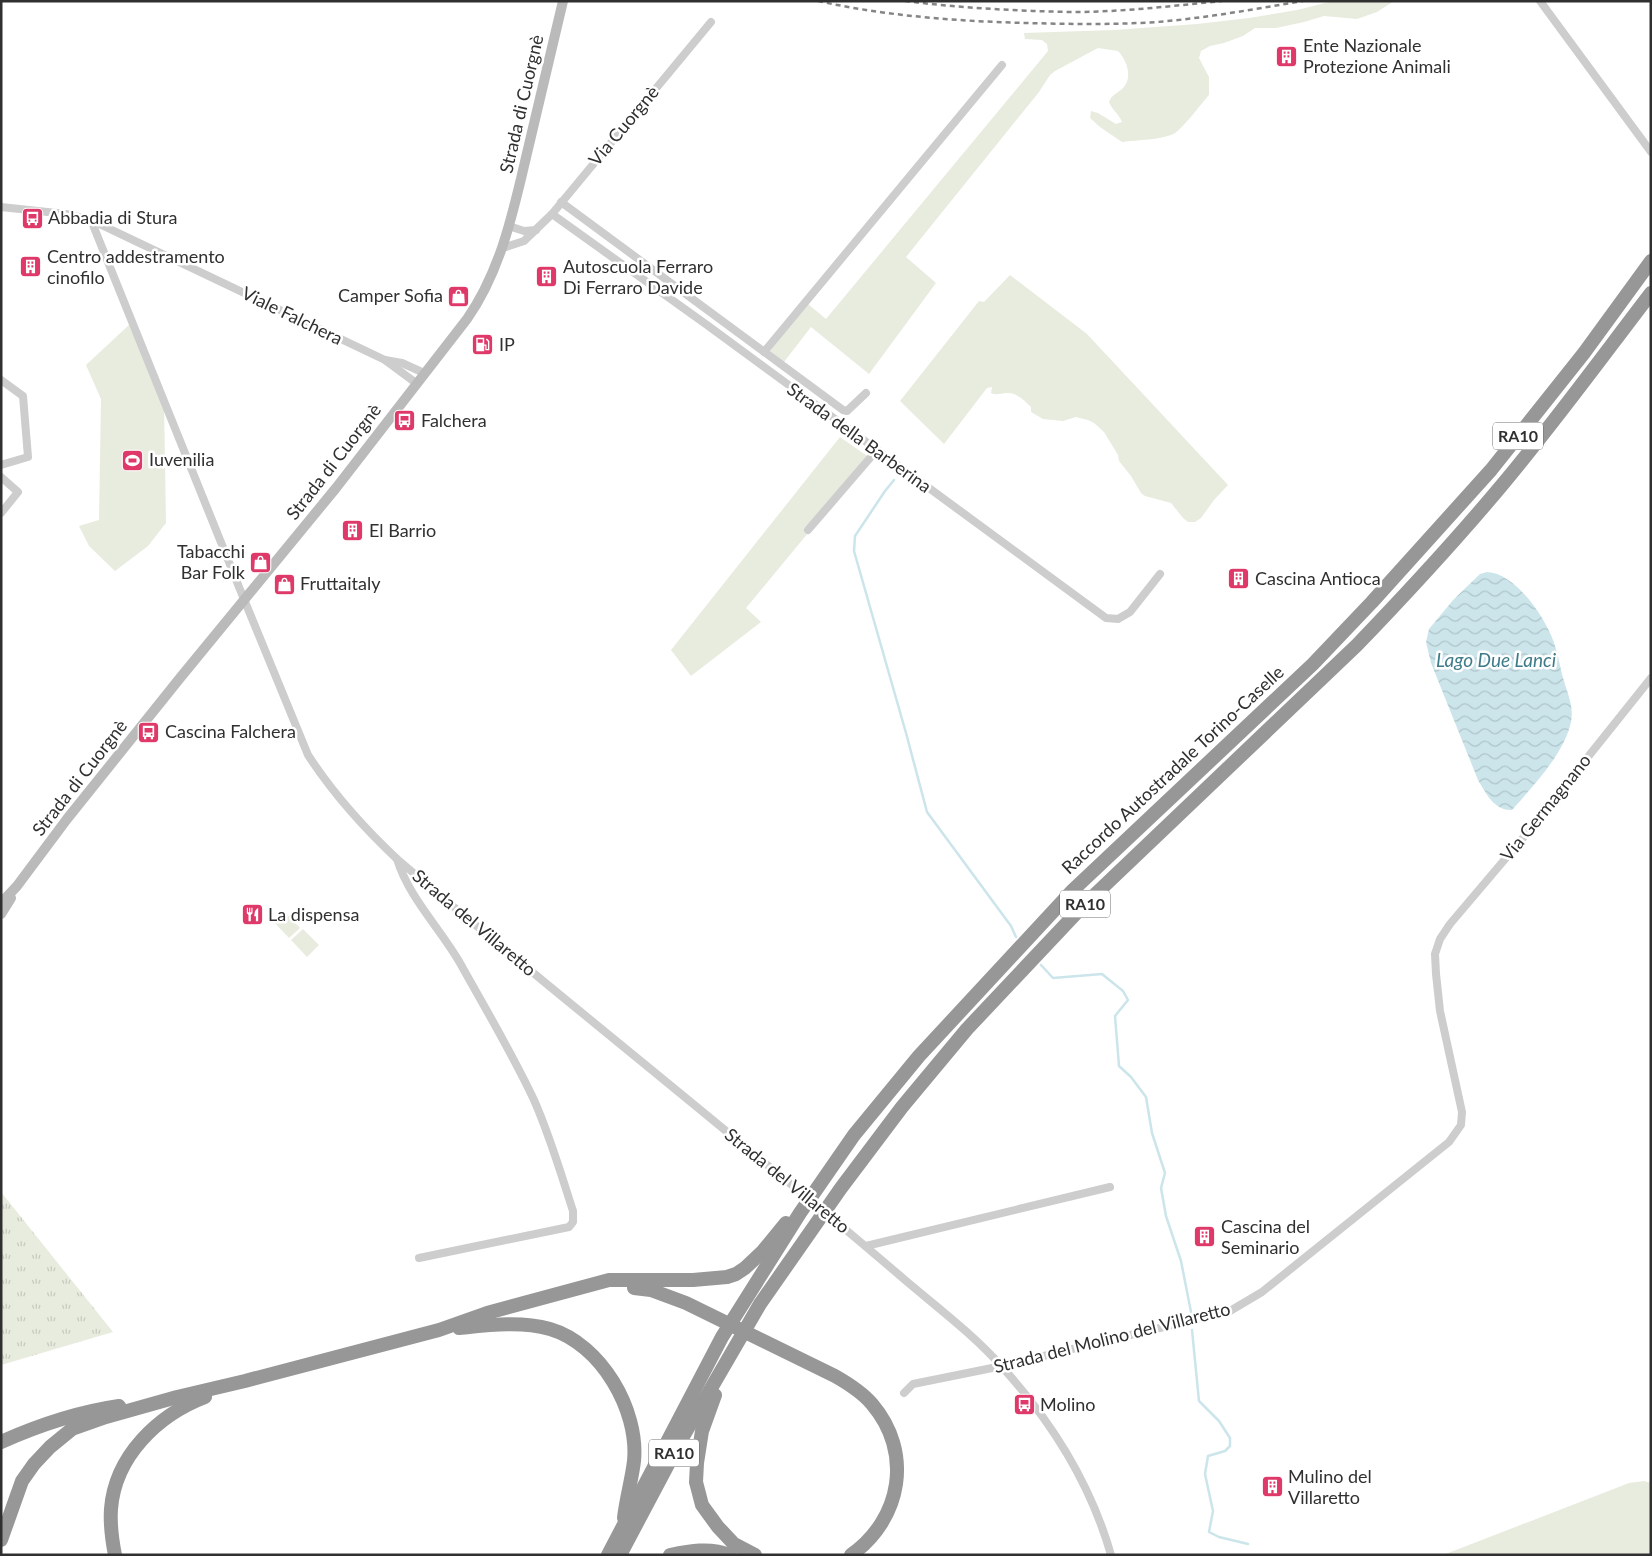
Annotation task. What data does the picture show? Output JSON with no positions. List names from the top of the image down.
{
  "streets": {
    "highway": ["RA10", "Raccordo Autostradale Torino-Caselle"],
    "main road": ["Strada di Cuorgnè"],
    "street": [
      "Via Cuorgnè",
      "Viale Falchera",
      "Strada della Barberina",
      "Via Germagnano",
      "Strada del Villaretto",
      "Strada del Molino del Villaretto"
    ]
  },
  "crossings": [
    ["Strada di Cuorgnè", "Via Cuorgnè"],
    ["Strada di Cuorgnè", "Viale Falchera"],
    ["Strada di Cuorgnè", "Strada del Villaretto"],
    ["Via Cuorgnè", "Strada della Barberina"],
    ["Viale Falchera", "Strada del Villaretto"],
    ["Via Germagnano", "Strada del Molino del Villaretto"],
    ["Strada del Villaretto", "Strada del Molino del Villaretto"]
  ],
  "water": ["Lago Due Lanci"],
  "places": {
    "building": [
      "Ente Nazionale Protezione Animali",
      "Centro addestramento cinofilo",
      "Autoscuola Ferraro Di Ferraro Davide",
      "El Barrio",
      "Cascina Antioca",
      "Cascina del Seminario",
      "Mulino del Villaretto"
    ],
    "bus stop": [
      "Abbadia di Stura",
      "Falchera",
      "Cascina Falchera",
      "Molino"
    ],
    "shop": ["Camper Sofia", "Tabacchi Bar Folk", "Fruttaitaly"],
    "fuel station": ["IP"],
    "sports": ["Iuvenilia"],
    "restaurant": ["La dispensa"]
  }
}
